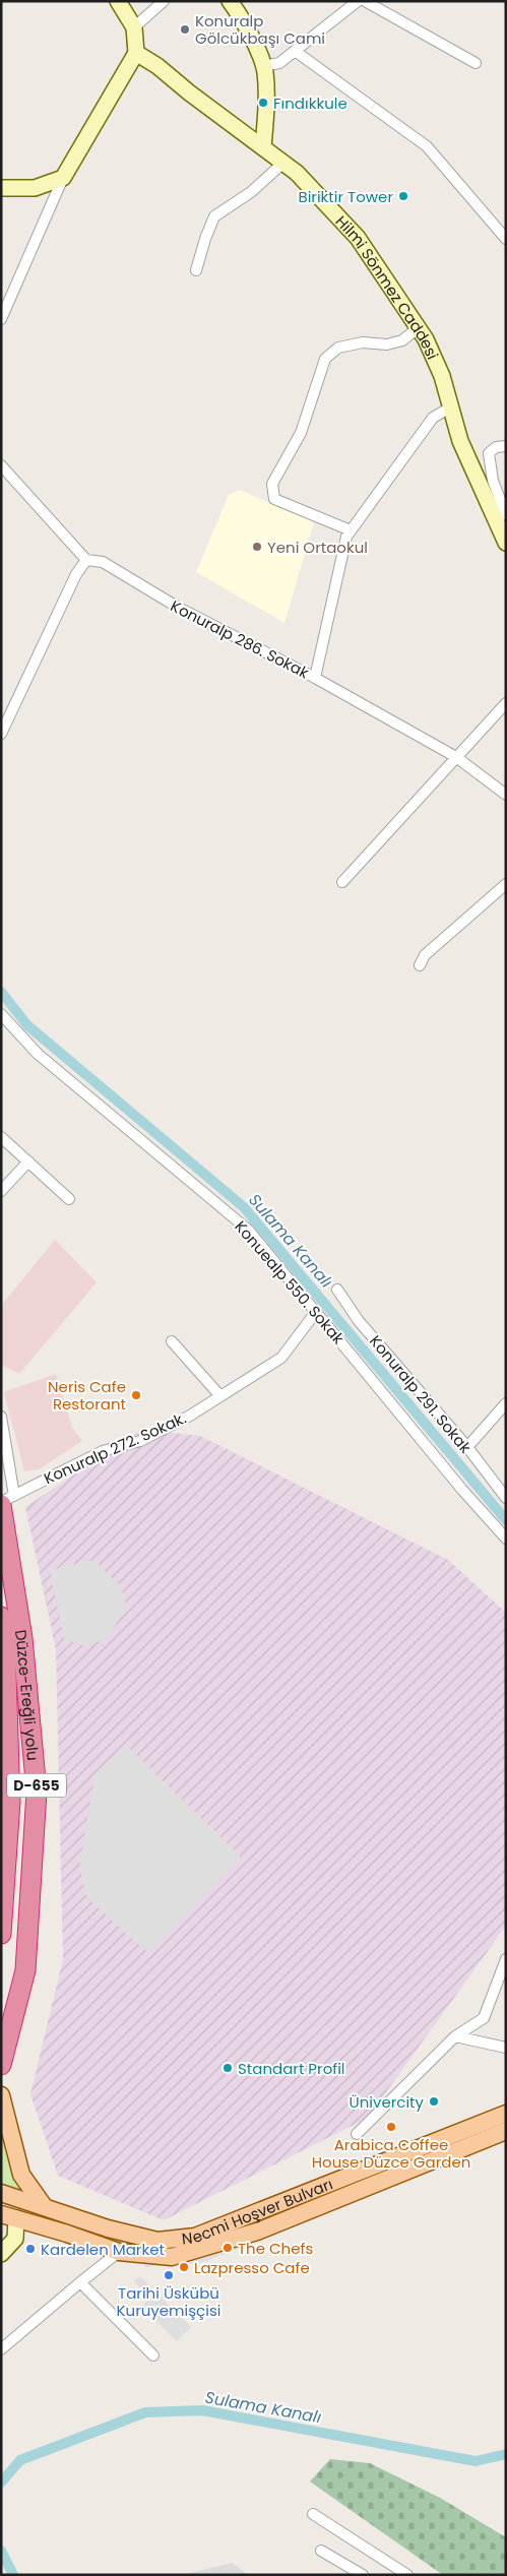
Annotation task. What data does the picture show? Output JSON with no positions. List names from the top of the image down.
{
  "streets": {
    "highway": ["Düzce-Ereğli yolu", "D-655"],
    "main road": ["Necmi Hoşver Bulvarı"],
    "street": [
      "Hilmi Sönmez Caddesi",
      "Konuralp 286. Sokak",
      "Konuealp 550. Sokak",
      "Konuralp 291. Sokak",
      "Konuralp 272. Sokak."
    ]
  },
  "crossings": [
    ["Hilmi Sönmez Caddesi", "Konuralp 286. Sokak"],
    ["Konuealp 550. Sokak", "Konuralp 272. Sokak."],
    ["Konuralp 272. Sokak.", "Düzce-Ereğli yolu"]
  ],
  "water": ["Sulama Kanalı"],
  "places": [
    "Konuralp Gölcükbaşı Cami",
    "Fındıkkule",
    "Biriktir Tower",
    "Yeni Ortaokul",
    "Neris Cafe Restorant",
    "Standart Profil",
    "Ünivercity",
    "Arabica Coffee House Düzce Garden",
    "The Chefs",
    "Kardelen Market",
    "Lazpresso Cafe",
    "Tarihi Üskübü Kuruyemişçisi"
  ]
}
